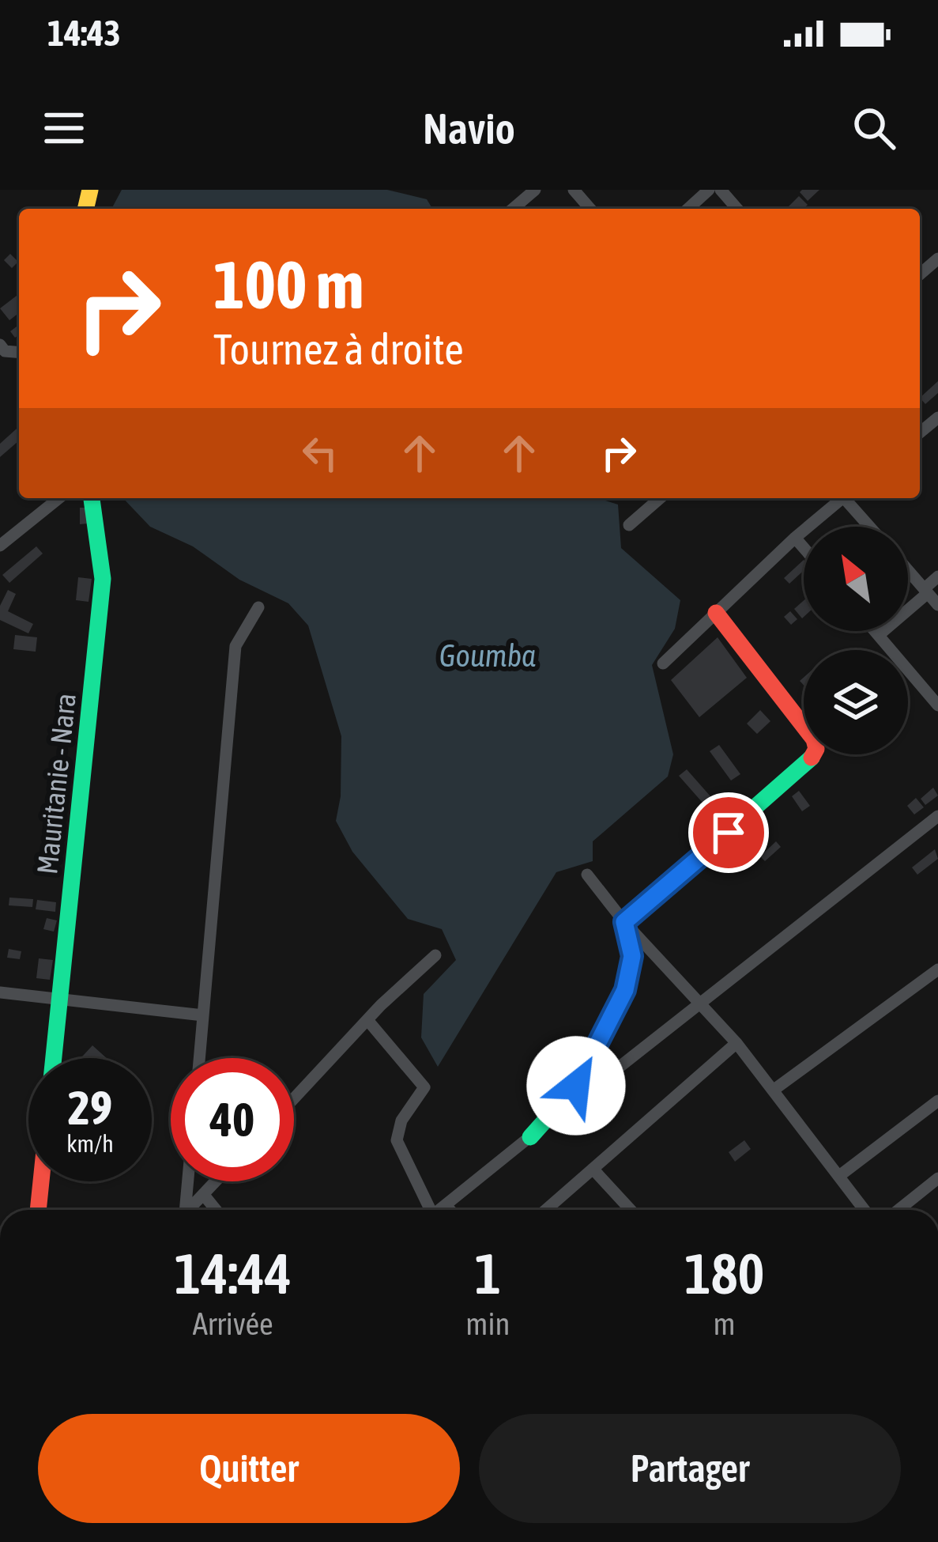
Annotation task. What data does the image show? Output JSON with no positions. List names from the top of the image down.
{
  "streets": {
    "main road": ["Mauritanie - Nara"]
  },
  "water": ["Goumba"],
  "north": "top left",
  "page": {
    "status": "14:43",
    "header": "Navio",
    "turn": ["100 m", "Tournez à droite"],
    "speed": "29 km/h",
    "limit": "40",
    "eta": [
      "14:44",
      "Arrivée",
      "1",
      "min",
      "180",
      "m"
    ],
    "buttons": ["Quitter", "Partager"]
  }
}
